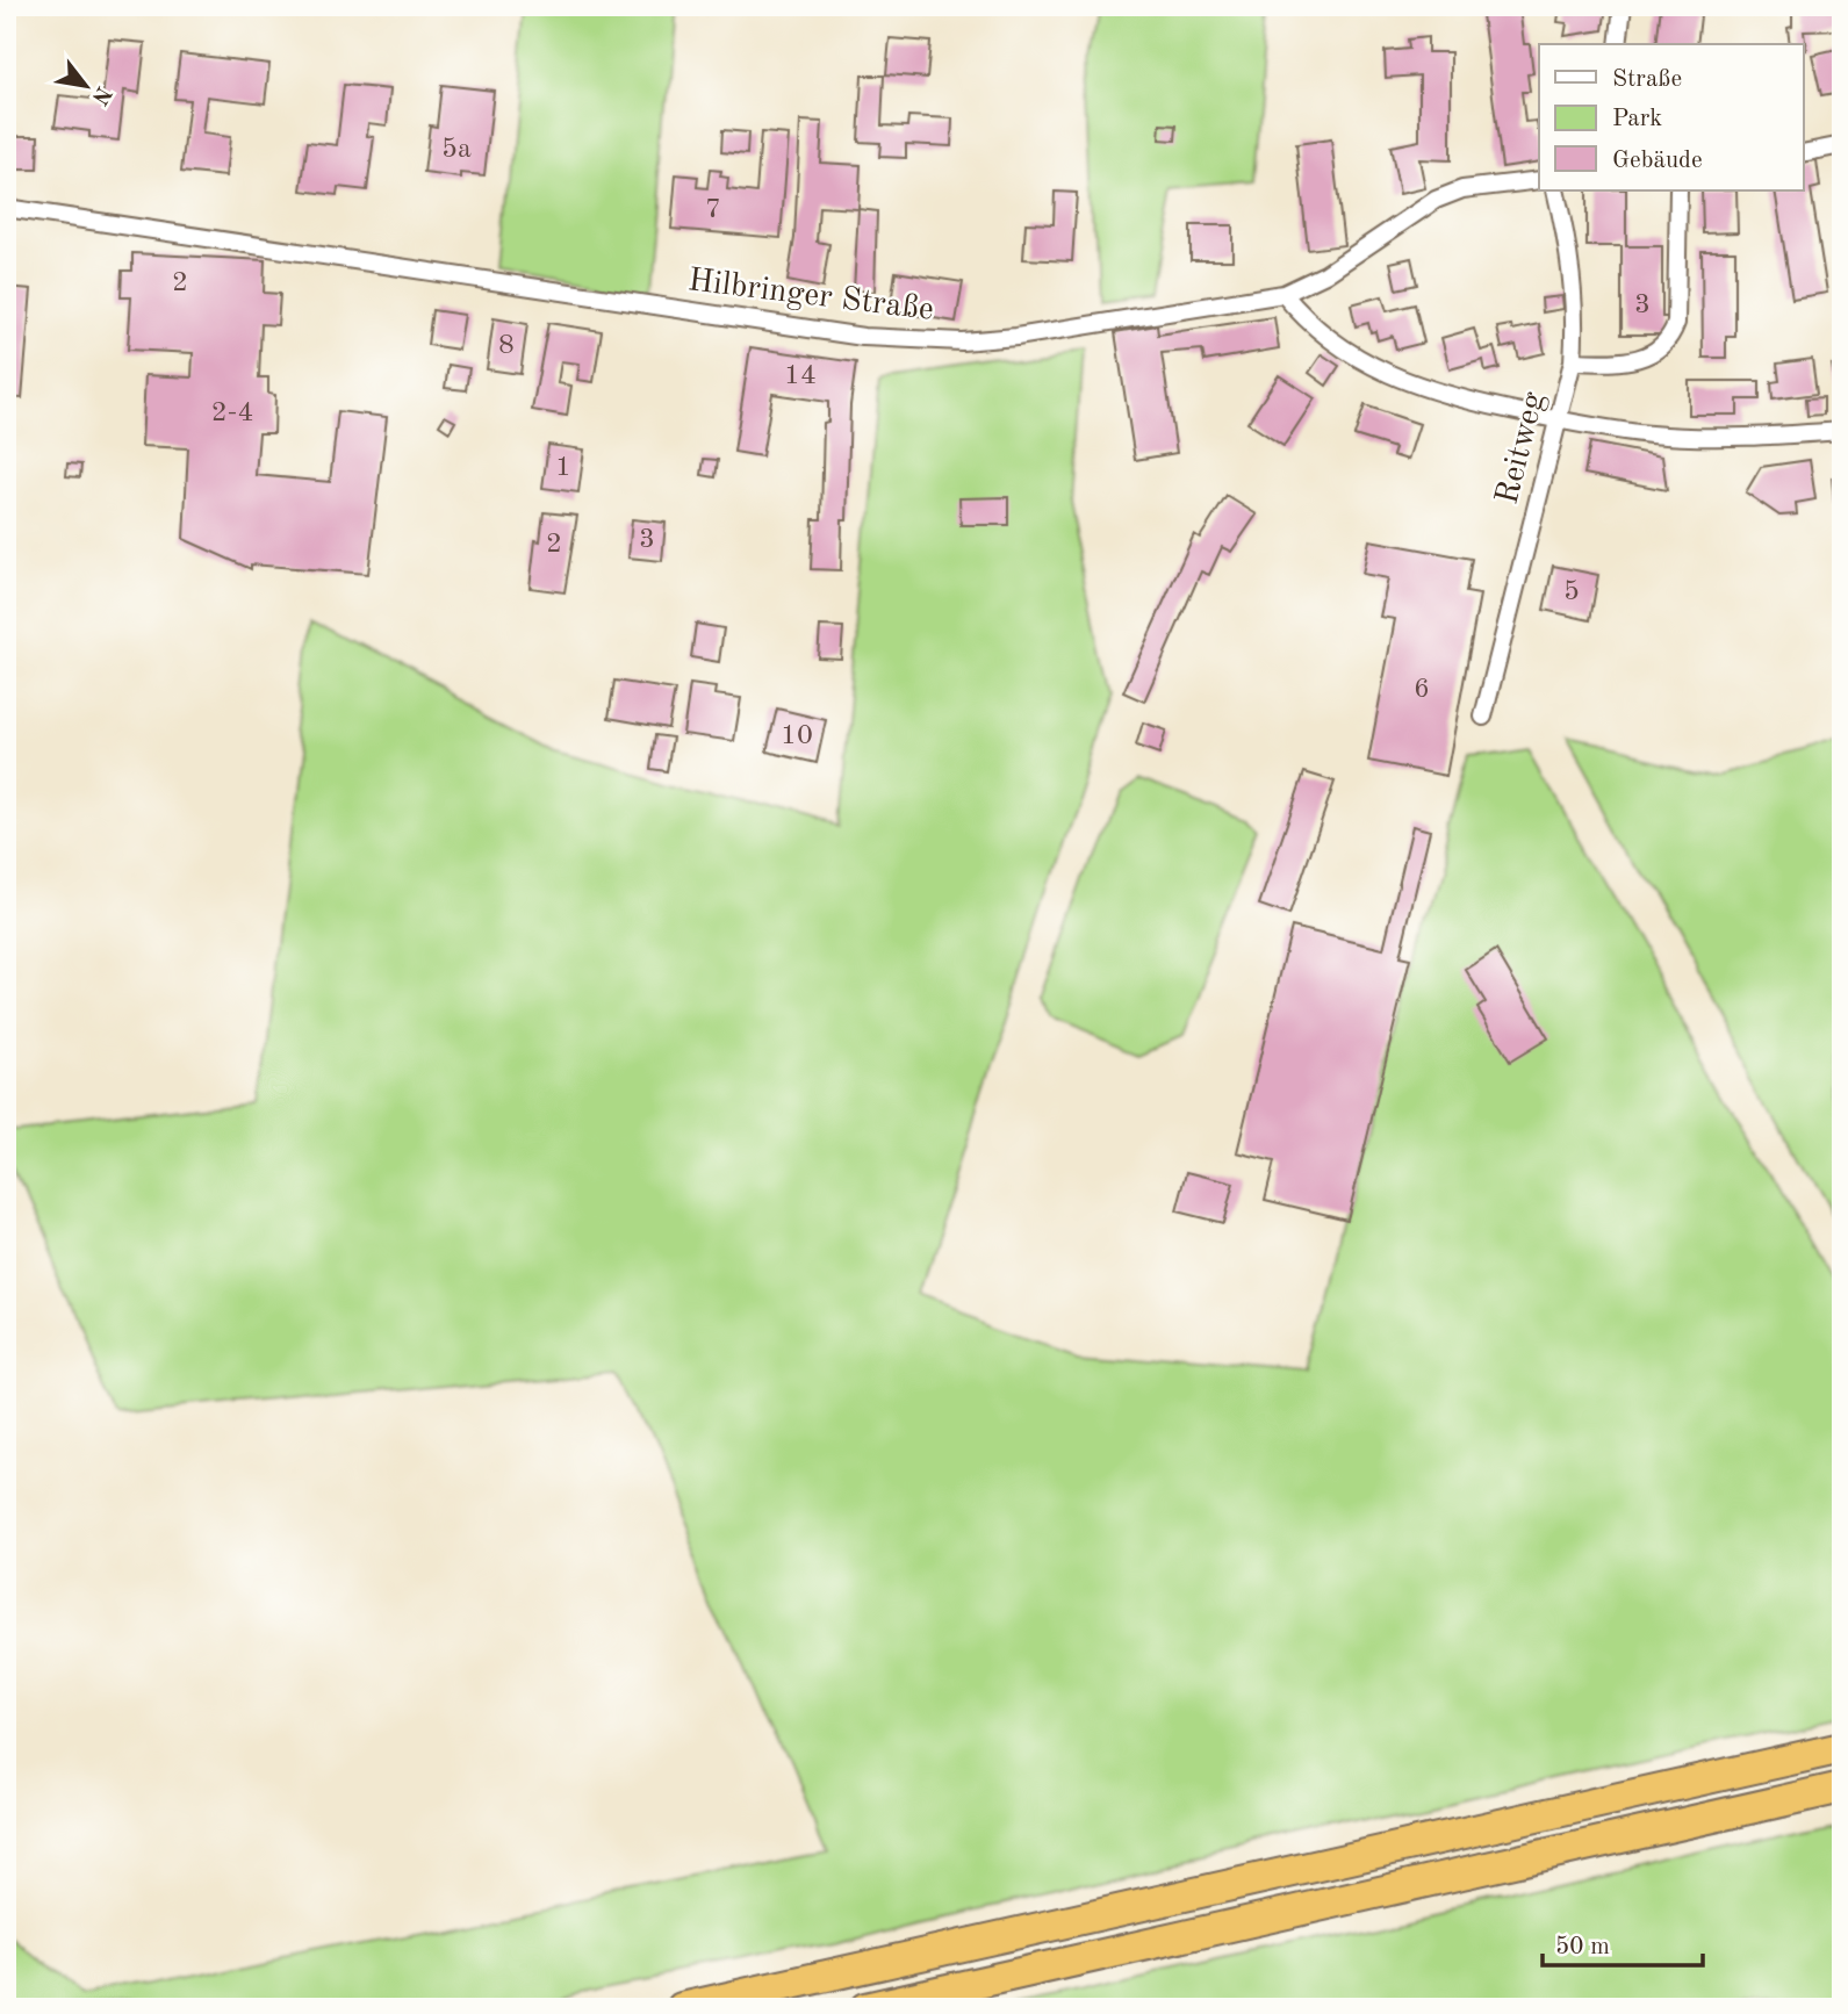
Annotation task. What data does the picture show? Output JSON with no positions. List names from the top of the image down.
{
  "streets": {
    "street": ["Hilbringer Straße", "Reitweg"]
  },
  "house_numbers": [
    "5a",
    "7",
    "2",
    "3",
    "8",
    "14",
    "2-4",
    "1",
    "3",
    "2",
    "5",
    "6",
    "10"
  ],
  "legend": ["Straße", "Park", "Gebäude"],
  "scale_bar": "50 m",
  "north": "bottom right"
}
